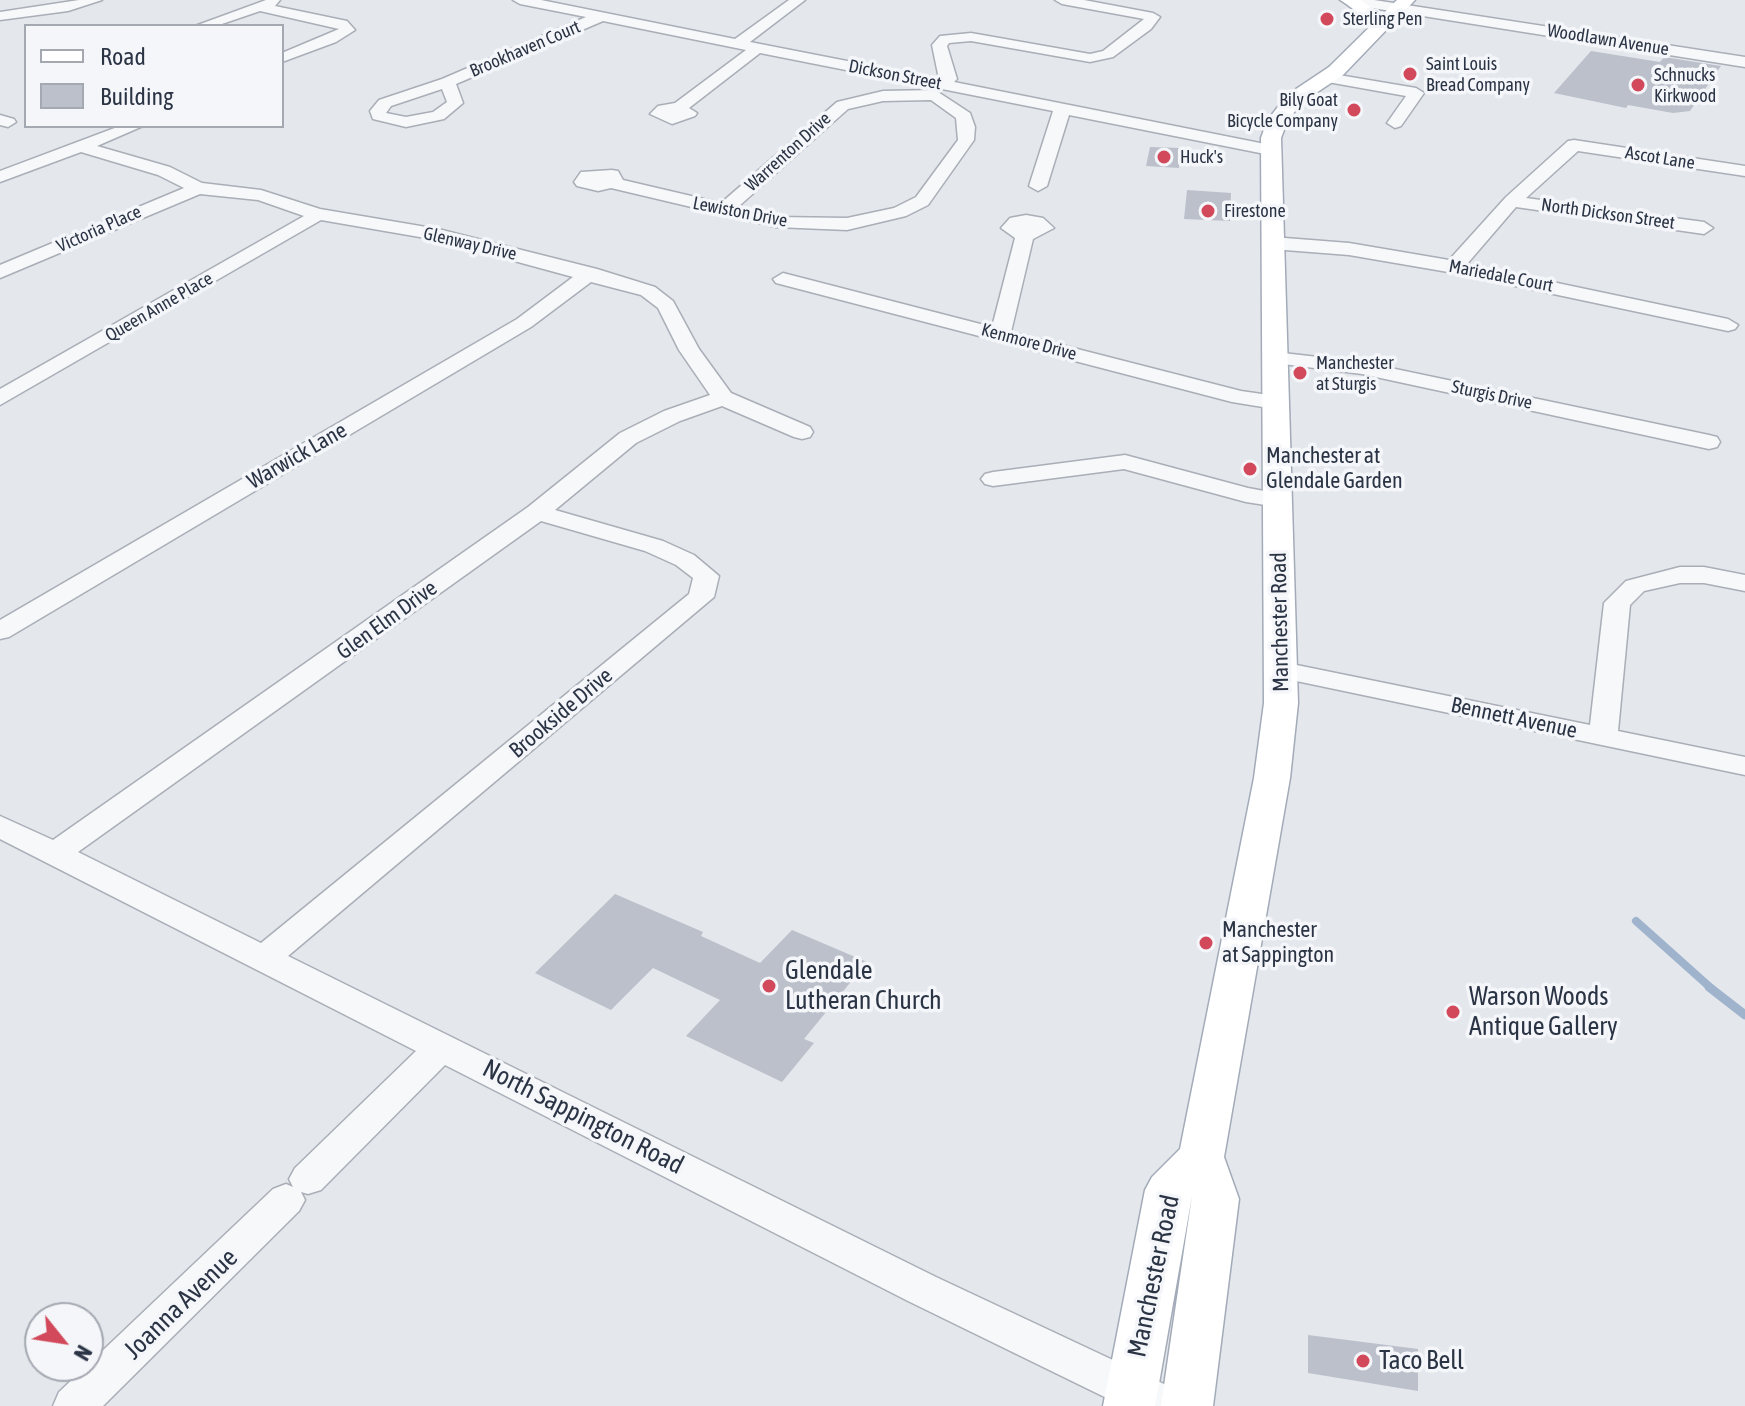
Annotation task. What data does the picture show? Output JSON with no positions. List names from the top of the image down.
{
  "streets": {
    "main road": ["Manchester Road"],
    "street": [
      "Woodlawn Avenue",
      "Brookhaven Court",
      "Dickson Street",
      "Warrenton Drive",
      "Ascot Lane",
      "Lewiston Drive",
      "North Dickson Street",
      "Victoria Place",
      "Glenway Drive",
      "Mariedale Court",
      "Queen Anne Place",
      "Kenmore Drive",
      "Sturgis Drive",
      "Warwick Lane",
      "Glen Elm Drive",
      "Brookside Drive",
      "Bennett Avenue",
      "North Sappington Road",
      "Joanna Avenue"
    ]
  },
  "crossings": [
    ["Brookhaven Court", "Dickson Street"],
    ["Dickson Street", "Warrenton Drive"],
    ["Dickson Street", "Lewiston Drive"],
    ["Dickson Street", "Manchester Road"],
    ["Warrenton Drive", "Lewiston Drive"],
    ["Ascot Lane", "North Dickson Street"],
    ["Victoria Place", "Glenway Drive"],
    ["Glenway Drive", "Queen Anne Place"],
    ["Glenway Drive", "Warwick Lane"],
    ["Glenway Drive", "Glen Elm Drive"],
    ["Mariedale Court", "Manchester Road"],
    ["Kenmore Drive", "Manchester Road"],
    ["Sturgis Drive", "Manchester Road"],
    ["Glen Elm Drive", "Brookside Drive"],
    ["Glen Elm Drive", "North Sappington Road"],
    ["Manchester Road", "Bennett Avenue"],
    ["Manchester Road", "North Sappington Road"],
    ["Brookside Drive", "North Sappington Road"],
    ["North Sappington Road", "Joanna Avenue"]
  ],
  "places": [
    "Sterling Pen",
    "Saint Louis Bread Company",
    "Schnucks Kirkwood",
    "Bily Goat Bicycle Company",
    "Huck's",
    "Firestone",
    "Manchester at Sturgis",
    "Manchester at Glendale Garden",
    "Manchester at Sappington",
    "Glendale Lutheran Church",
    "Warson Woods Antique Gallery",
    "Taco Bell"
  ],
  "legend": ["Road", "Building"],
  "north": "bottom right"
}
